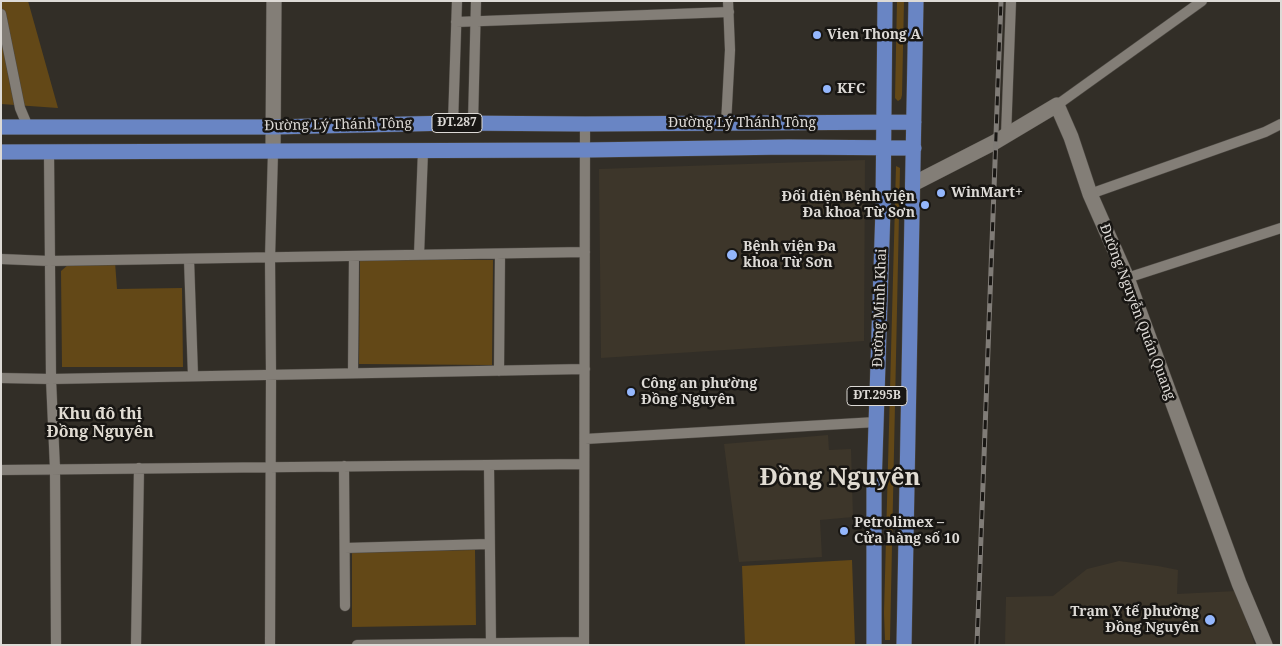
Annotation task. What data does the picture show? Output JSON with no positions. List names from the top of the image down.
{
  "streets": {
    "main road": [
      "ĐT.287",
      "Đường Lý Thánh Tông",
      "Đường Minh Khai",
      "ĐT.295B"
    ],
    "street": ["Đường Nguyễn Quán Quang"]
  },
  "crossings": [
    ["Đường Lý Thánh Tông", "Đường Minh Khai"],
    ["Đường Lý Thánh Tông", "ĐT.295B"]
  ],
  "districts": ["Khu đô thị Đồng Nguyên", "Đồng Nguyên"],
  "places": [
    "Vien Thong A",
    "KFC",
    "WinMart+",
    "Đối diện Bệnh viện Đa khoa Từ Sơn",
    "Bệnh viện Đa khoa Từ Sơn",
    "Công an phường Đồng Nguyên",
    "Petrolimex – Cửa hàng số 10",
    "Trạm Y tế phường Đồng Nguyên"
  ]
}
